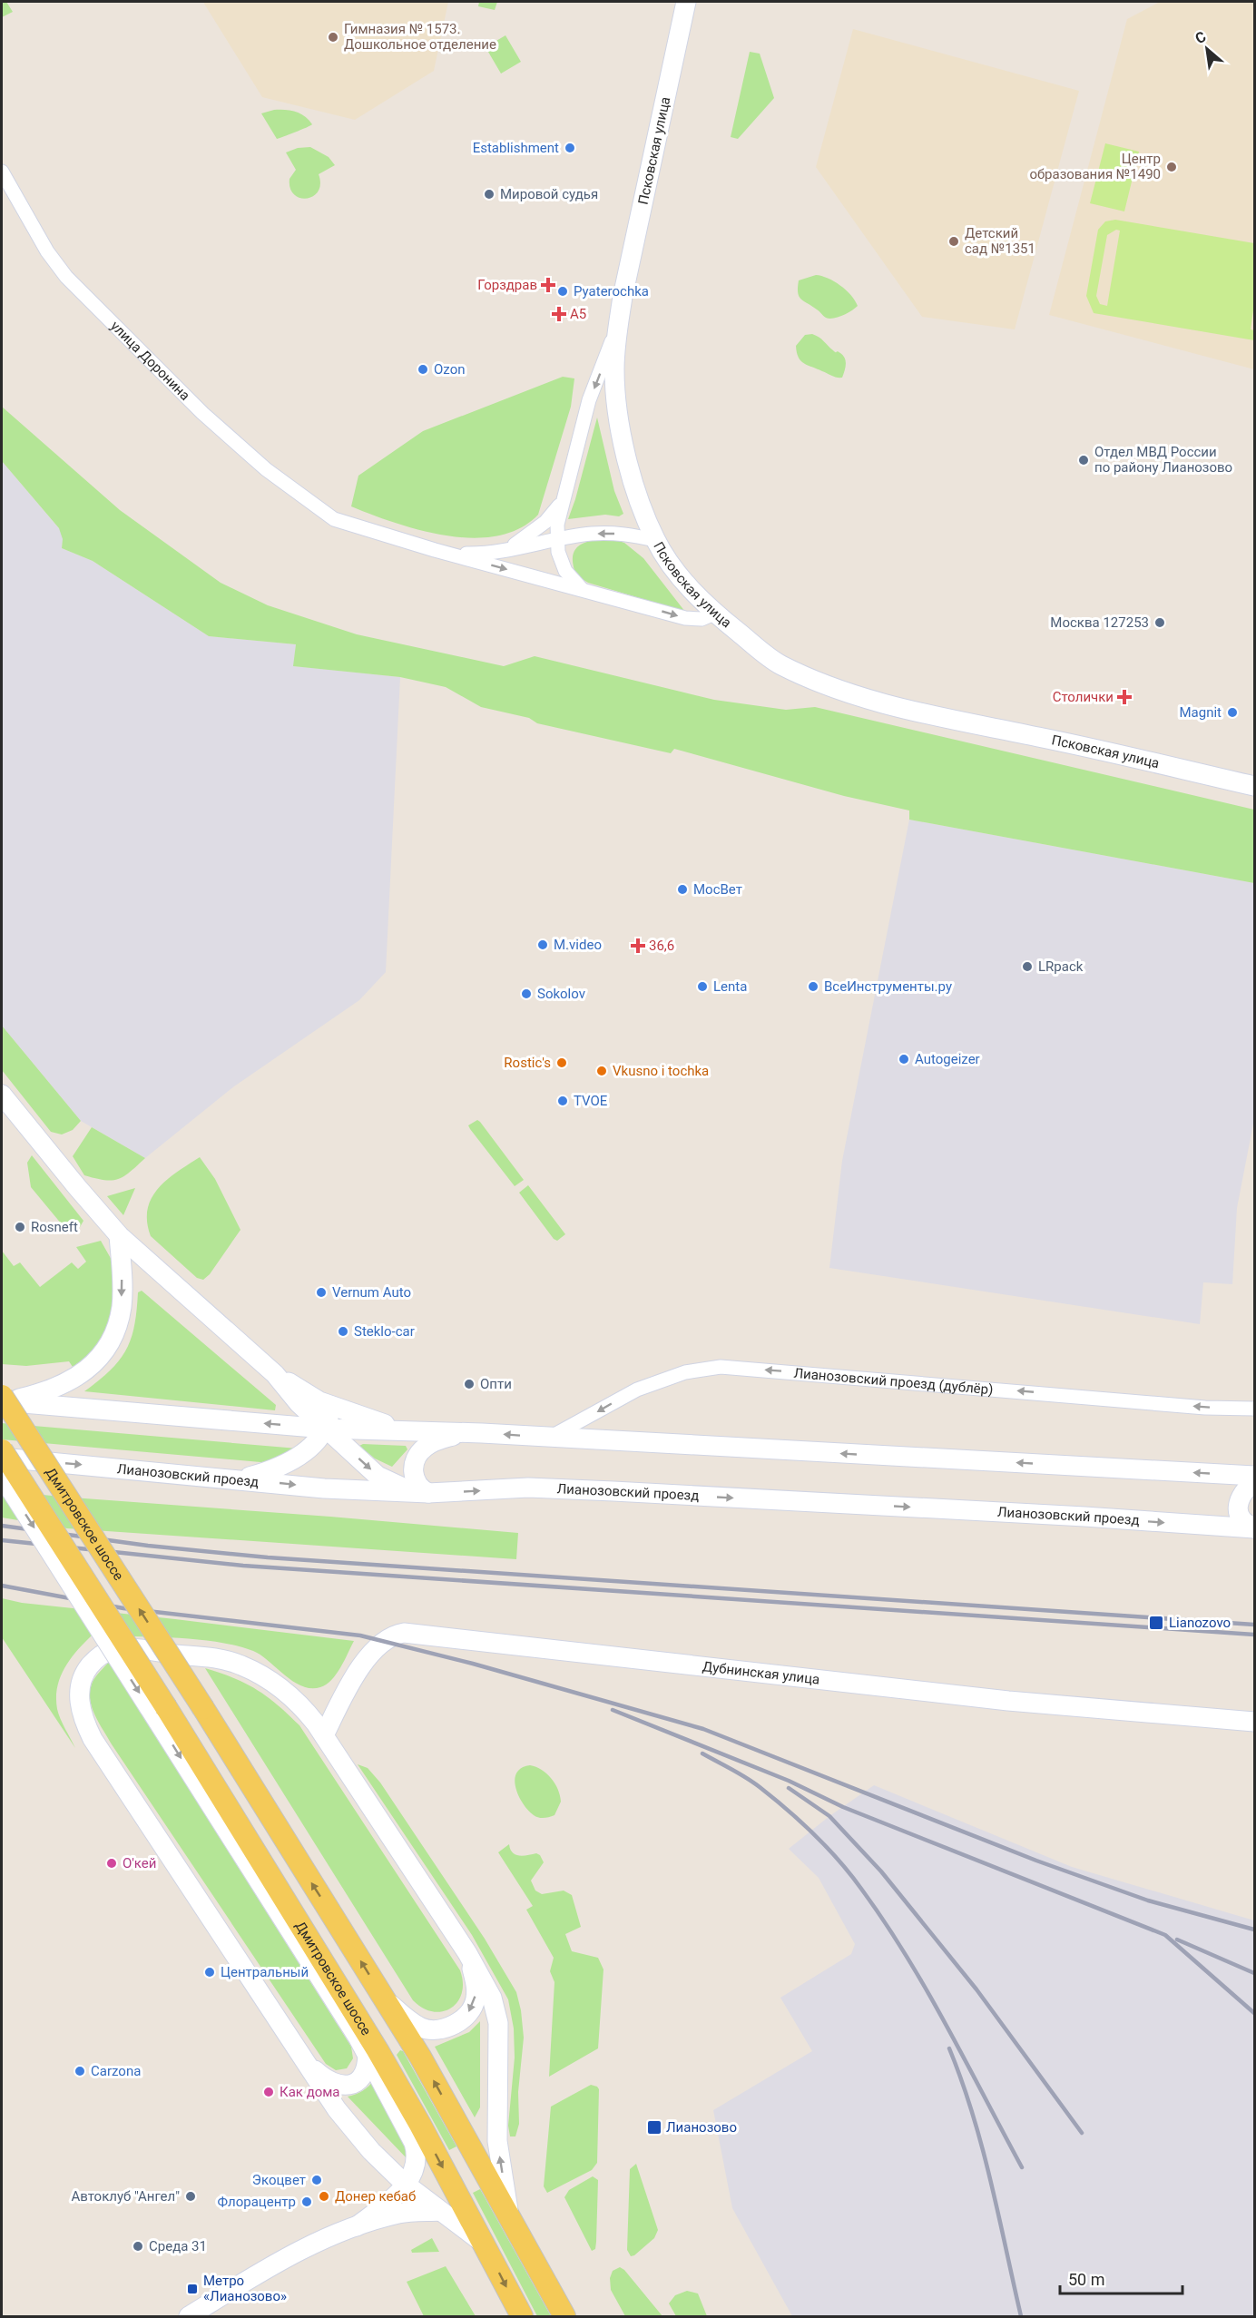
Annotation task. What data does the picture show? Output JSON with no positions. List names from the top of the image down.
{
  "streets": {
    "main road": ["Дмитровское шоссе"],
    "street": [
      "Псковская улица",
      "улица Доронина",
      "Лианозовский проезд (дублёр)",
      "Лианозовский проезд",
      "Дубнинская улица"
    ]
  },
  "crossings": [
    ["Дмитровское шоссе", "Дубнинская улица"]
  ],
  "places": {
    "other": [
      "Гимназия № 1573. Дошкольное отделение",
      "Establishment",
      "Центр образования №1490",
      "Мировой судья",
      "Детский сад №1351",
      "Pyaterochka",
      "Ozon",
      "Отдел МВД России по району Лианозово",
      "Москва 127253",
      "Magnit",
      "МосВет",
      "M.video",
      "LRpack",
      "Lenta",
      "ВсеИнструменты.ру",
      "Sokolov",
      "Autogeizer",
      "Rostic's",
      "Vkusno i tochka",
      "TVOE",
      "Rosneft",
      "Vernum Аuto",
      "Steklo-car",
      "Опти",
      "О'кей",
      "Центральный",
      "Carzona",
      "Как дома",
      "Экоцвет",
      "Автоклуб \"Ангел\"",
      "Донер кебаб",
      "Флорацентр",
      "Среда 31"
    ],
    "health": [
      "Горздрав",
      "A5",
      "Столички",
      "36,6"
    ],
    "transit": ["Lianozovo", "Лианозово", "Метро «Лианозово»"]
  },
  "scale_bar": "50 m",
  "north": "top left"
}
